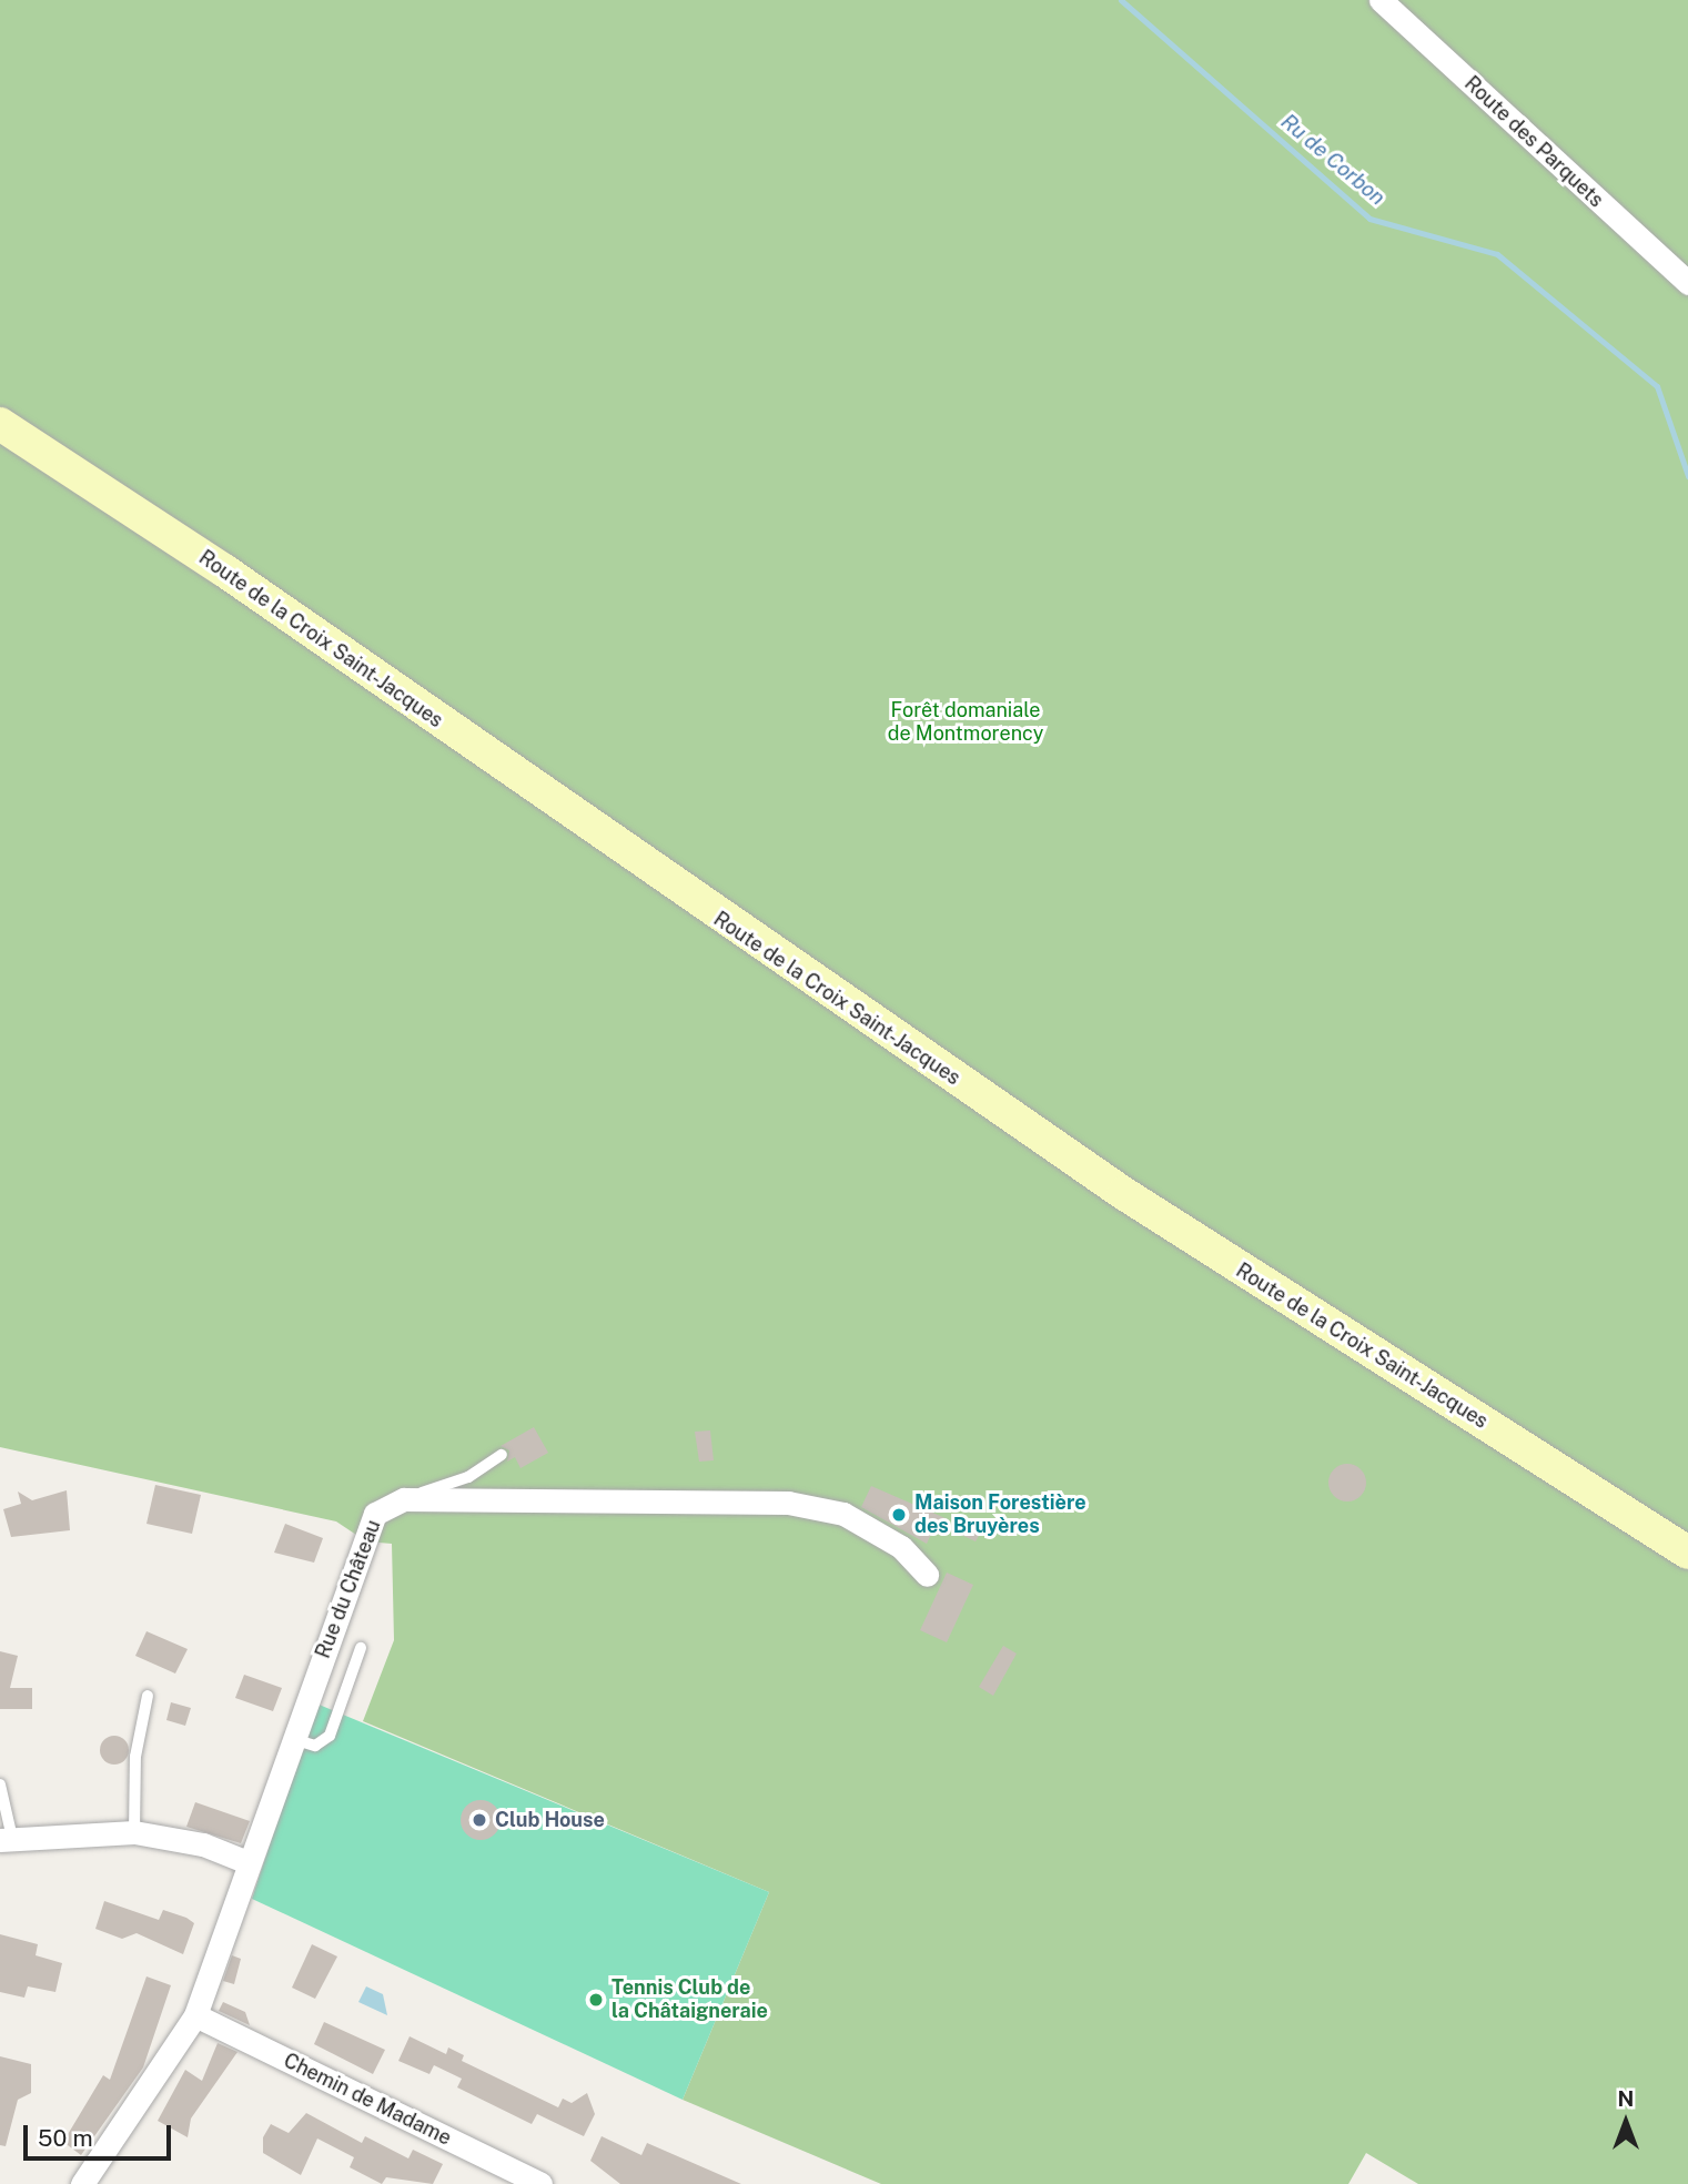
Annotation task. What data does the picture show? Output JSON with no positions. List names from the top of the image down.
{
  "streets": {
    "street": [
      "Route des Parquets",
      "Route de la Croix Saint-Jacques",
      "Rue du Château",
      "Chemin de Madame"
    ]
  },
  "crossings": [
    ["Rue du Château", "Chemin de Madame"]
  ],
  "water": ["Ru de Corbon"],
  "parks": ["Forêt domaniale de Montmorency"],
  "places": ["Maison Forestière des Bruyères", "Club House", "Tennis Club de la Châtaigneraie"],
  "scale_bar": "50 m",
  "north": "top"
}
